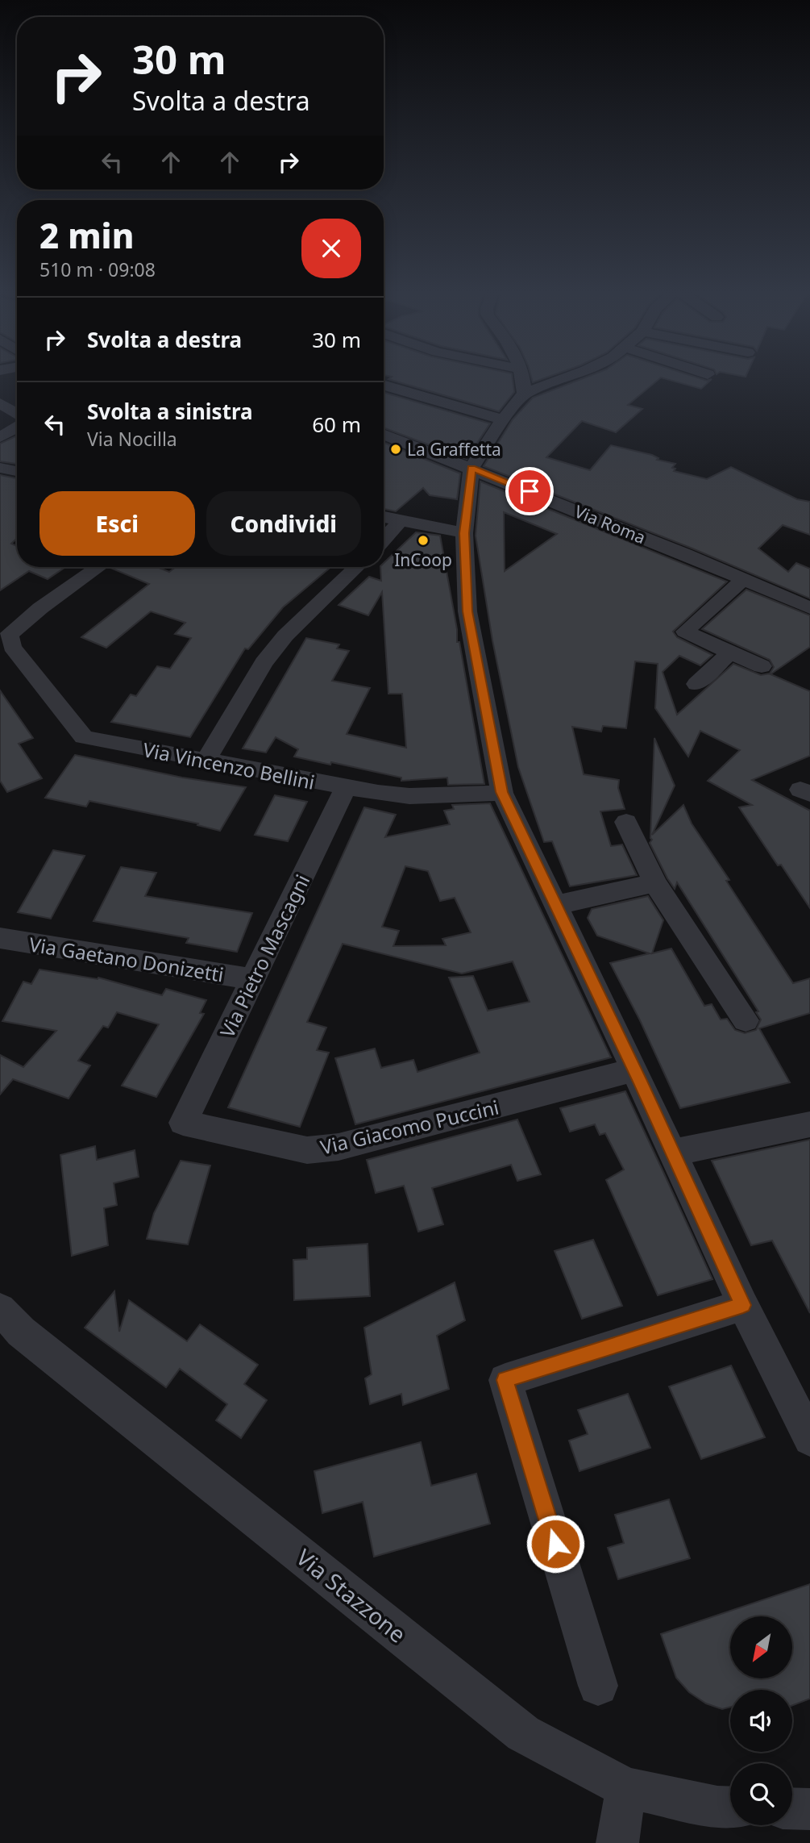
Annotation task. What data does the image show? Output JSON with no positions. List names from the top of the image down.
{
  "streets": {
    "street": [
      "Via Roma",
      "Via Vincenzo Bellini",
      "Via Pietro Mascagni",
      "Via Gaetano Donizetti",
      "Via Giacomo Puccini",
      "Via Stazzone"
    ]
  },
  "crossings": [
    ["Via Vincenzo Bellini", "Via Pietro Mascagni"],
    ["Via Pietro Mascagni", "Via Gaetano Donizetti"],
    ["Via Pietro Mascagni", "Via Giacomo Puccini"]
  ],
  "places": ["La Graffetta", "InCoop"],
  "north": "bottom left",
  "page": {
    "turn": ["30 m", "Svolta a destra"],
    "heading": ["2 min", "510 m · 09:08"],
    "list": [
      {
        "name": "Svolta a destra",
        "value": "30 m"
      },
      {
        "name": "Svolta a sinistra",
        "note": "Via Nocilla",
        "value": "60 m"
      }
    ],
    "buttons": ["Esci", "Condividi"]
  }
}
